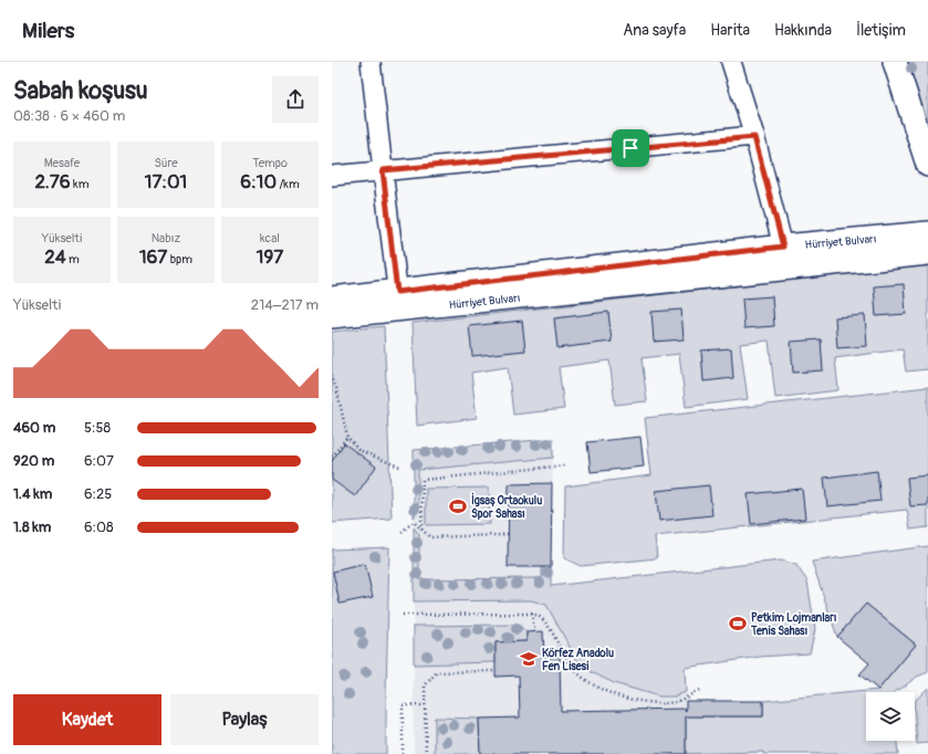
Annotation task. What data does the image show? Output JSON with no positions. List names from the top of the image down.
{
  "streets": {
    "main road": ["Hürriyet Bulvarı"]
  },
  "places": {
    "sports": ["İgsaş Ortaokulu Spor Sahası", "Petkim Lojmanları Tenis Sahası"],
    "school or university": ["Körfez Anadolu Fen Lisesi"]
  },
  "page": {
    "header": "Milers",
    "nav": [
      "Ana sayfa",
      "Harita",
      "Hakkında",
      "İletişim"
    ],
    "heading": ["Sabah koşusu", "08:38 · 6 × 460 m"],
    "stats": [
      ["Mesafe", "2.76 km"],
      ["Süre", "17:01"],
      ["Tempo", "6:10 /km"],
      ["Yükselti", "24 m"],
      ["Nabız", "167 bpm"],
      ["kcal", "197"]
    ],
    "chart": ["Yükselti", "214–217 m"],
    "list": [
      {
        "name": "460 m",
        "note": "5:58"
      },
      {
        "name": "920 m",
        "note": "6:07"
      },
      {
        "name": "1.4 km",
        "note": "6:25"
      },
      {
        "name": "1.8 km",
        "note": "6:08"
      }
    ],
    "buttons": ["Kaydet", "Paylaş"]
  }
}
